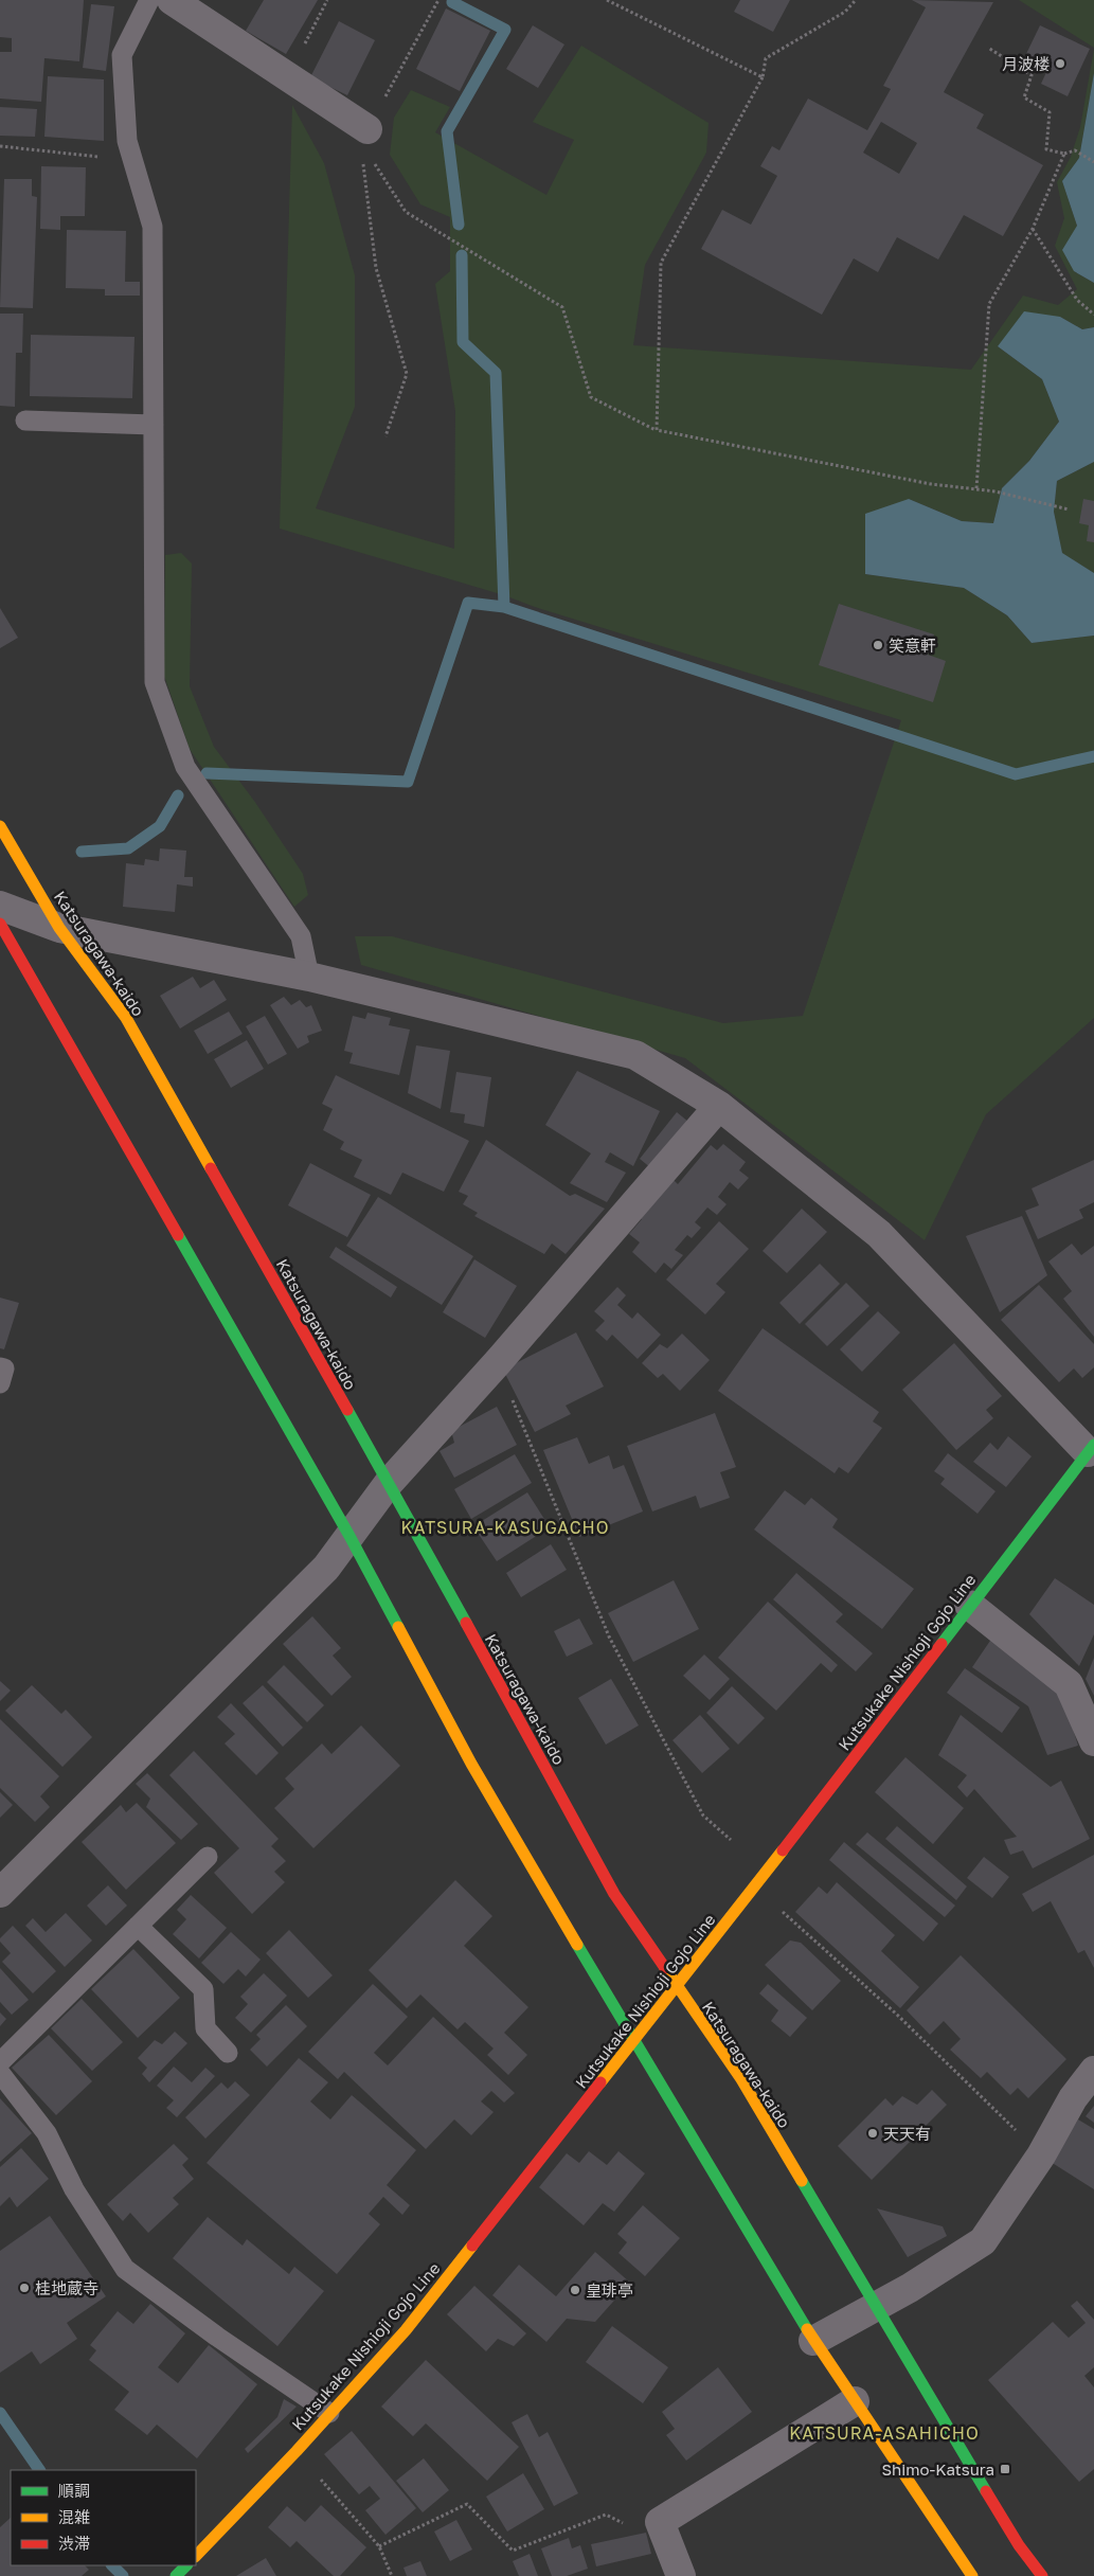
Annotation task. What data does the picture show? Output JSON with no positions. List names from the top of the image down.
{
  "streets": {
    "street": ["Katsuragawa-kaido", "Kutsukake Nishioji Gojo Line"]
  },
  "crossings": [
    ["Katsuragawa-kaido", "Kutsukake Nishioji Gojo Line"]
  ],
  "districts": ["KATSURA-KASUGACHO", "KATSURA-ASAHICHO"],
  "places": {
    "other": [
      "月波楼",
      "笑意軒",
      "天天有",
      "桂地蔵寺",
      "皇琲亭"
    ],
    "transit": ["Shimo-Katsura"]
  },
  "legend": ["順調", "混雑", "渋滞"]
}
